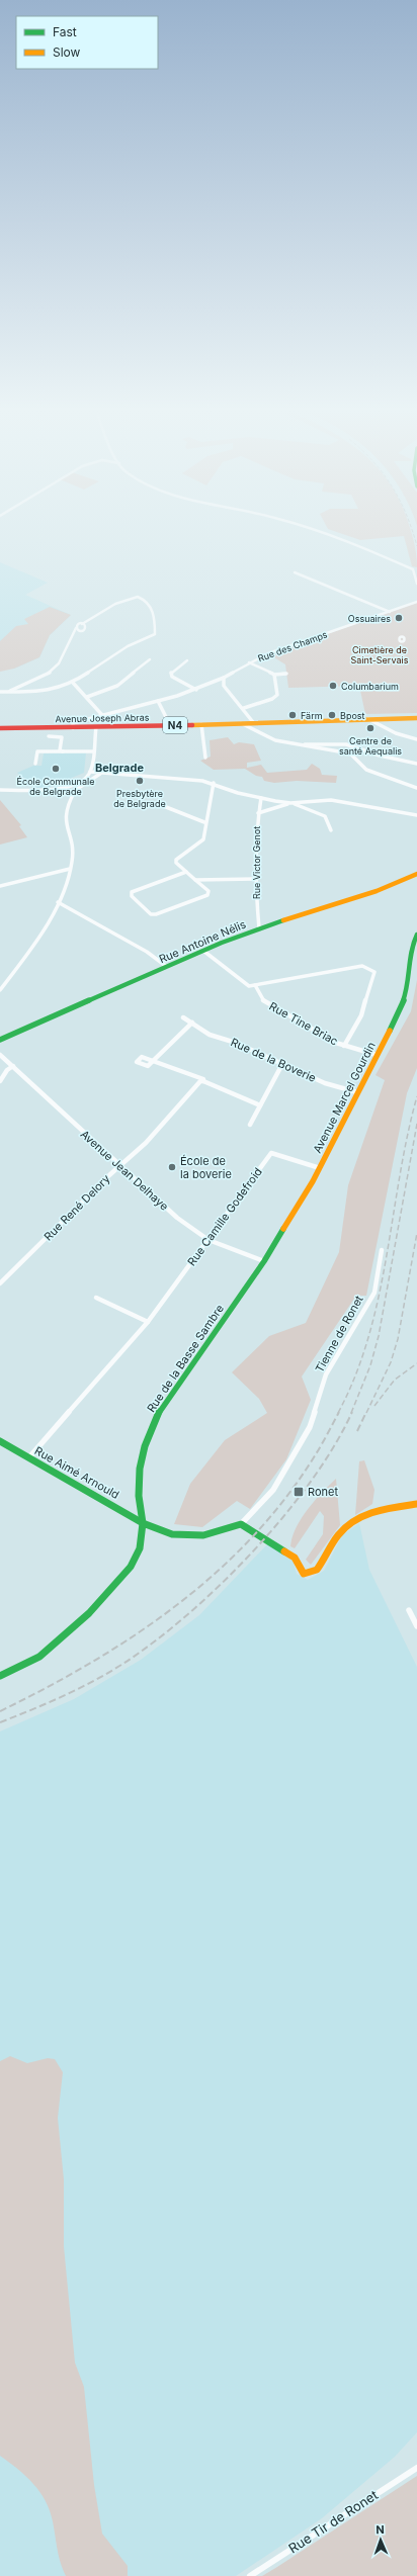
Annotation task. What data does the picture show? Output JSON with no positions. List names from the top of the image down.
{
  "streets": {
    "street": [
      "Rue des Champs",
      "Avenue Joseph Abras",
      "N4",
      "Rue Victor Genot",
      "Rue Antoine Nélis",
      "Rue Tine Briac",
      "Rue de la Boverie",
      "Avenue Marcel Gourdin",
      "Avenue Jean Delhaye",
      "Rue René Delory",
      "Rue Camille Godefroid",
      "Tienne de Ronet",
      "Rue de la Basse Sambre",
      "Rue Aimé Arnould",
      "Rue Tir de Ronet"
    ]
  },
  "crossings": [
    ["Rue des Champs", "Avenue Joseph Abras"],
    ["Avenue Joseph Abras", "N4"],
    ["Rue Victor Genot", "Rue Antoine Nélis"],
    ["Rue Tine Briac", "Avenue Marcel Gourdin"],
    ["Rue de la Boverie", "Avenue Marcel Gourdin"],
    ["Avenue Marcel Gourdin", "Avenue Jean Delhaye"],
    ["Avenue Marcel Gourdin", "Rue Camille Godefroid"],
    ["Avenue Marcel Gourdin", "Rue de la Basse Sambre"],
    ["Avenue Jean Delhaye", "Rue René Delory"],
    ["Avenue Jean Delhaye", "Rue Camille Godefroid"],
    ["Avenue Jean Delhaye", "Rue de la Basse Sambre"],
    ["Rue Camille Godefroid", "Rue Aimé Arnould"],
    ["Tienne de Ronet", "Rue de la Basse Sambre"],
    ["Tienne de Ronet", "Rue Aimé Arnould"],
    ["Rue de la Basse Sambre", "Rue Aimé Arnould"]
  ],
  "districts": ["Belgrade"],
  "parks": ["Cimetière de Saint-Servais"],
  "places": {
    "other": [
      "Ossuaires",
      "Columbarium",
      "Färm",
      "Bpost",
      "Centre de santé Aequalis",
      "École Communale de Belgrade",
      "Presbytère de Belgrade",
      "École de la boverie"
    ],
    "transit": ["Ronet"]
  },
  "legend": ["Fast", "Slow"],
  "north": "top"
}
